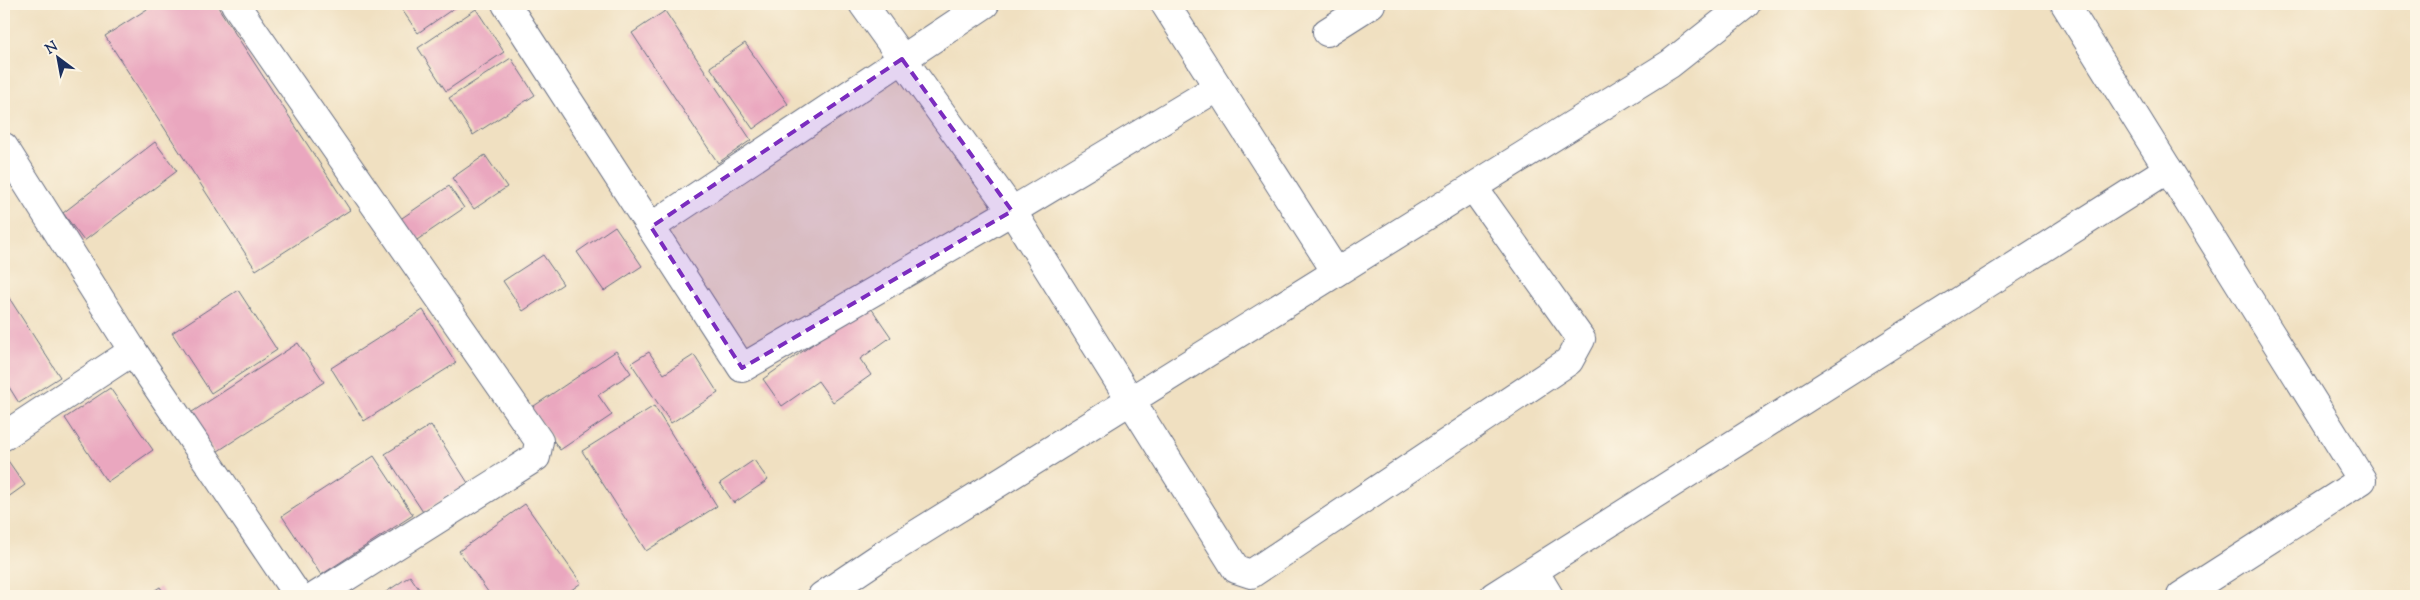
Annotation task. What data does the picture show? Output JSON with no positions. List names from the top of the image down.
{
  "north": "top left"
}
